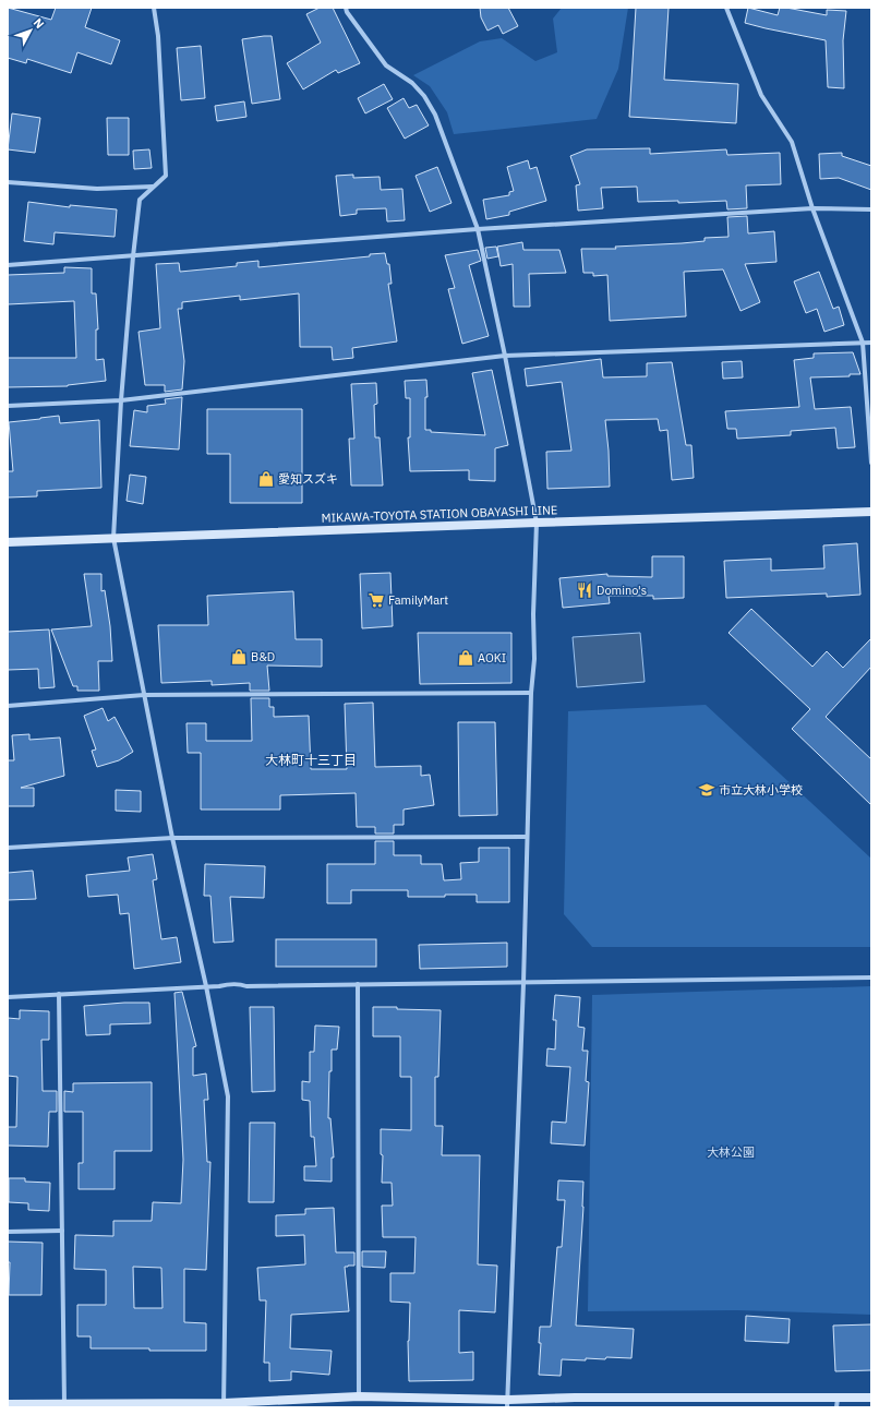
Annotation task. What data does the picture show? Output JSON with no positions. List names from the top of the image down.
{
  "streets": {
    "street": ["MIKAWA-TOYOTA STATION OBAYASHI LINE"]
  },
  "districts": ["大林町十三丁目"],
  "parks": ["大林公園"],
  "places": {
    "shop": ["愛知スズキ", "B&D", "AOKI"],
    "restaurant": ["Domino's"],
    "supermarket": ["FamilyMart"],
    "school or university": ["市立大林小学校"]
  },
  "north": "top right"
}
